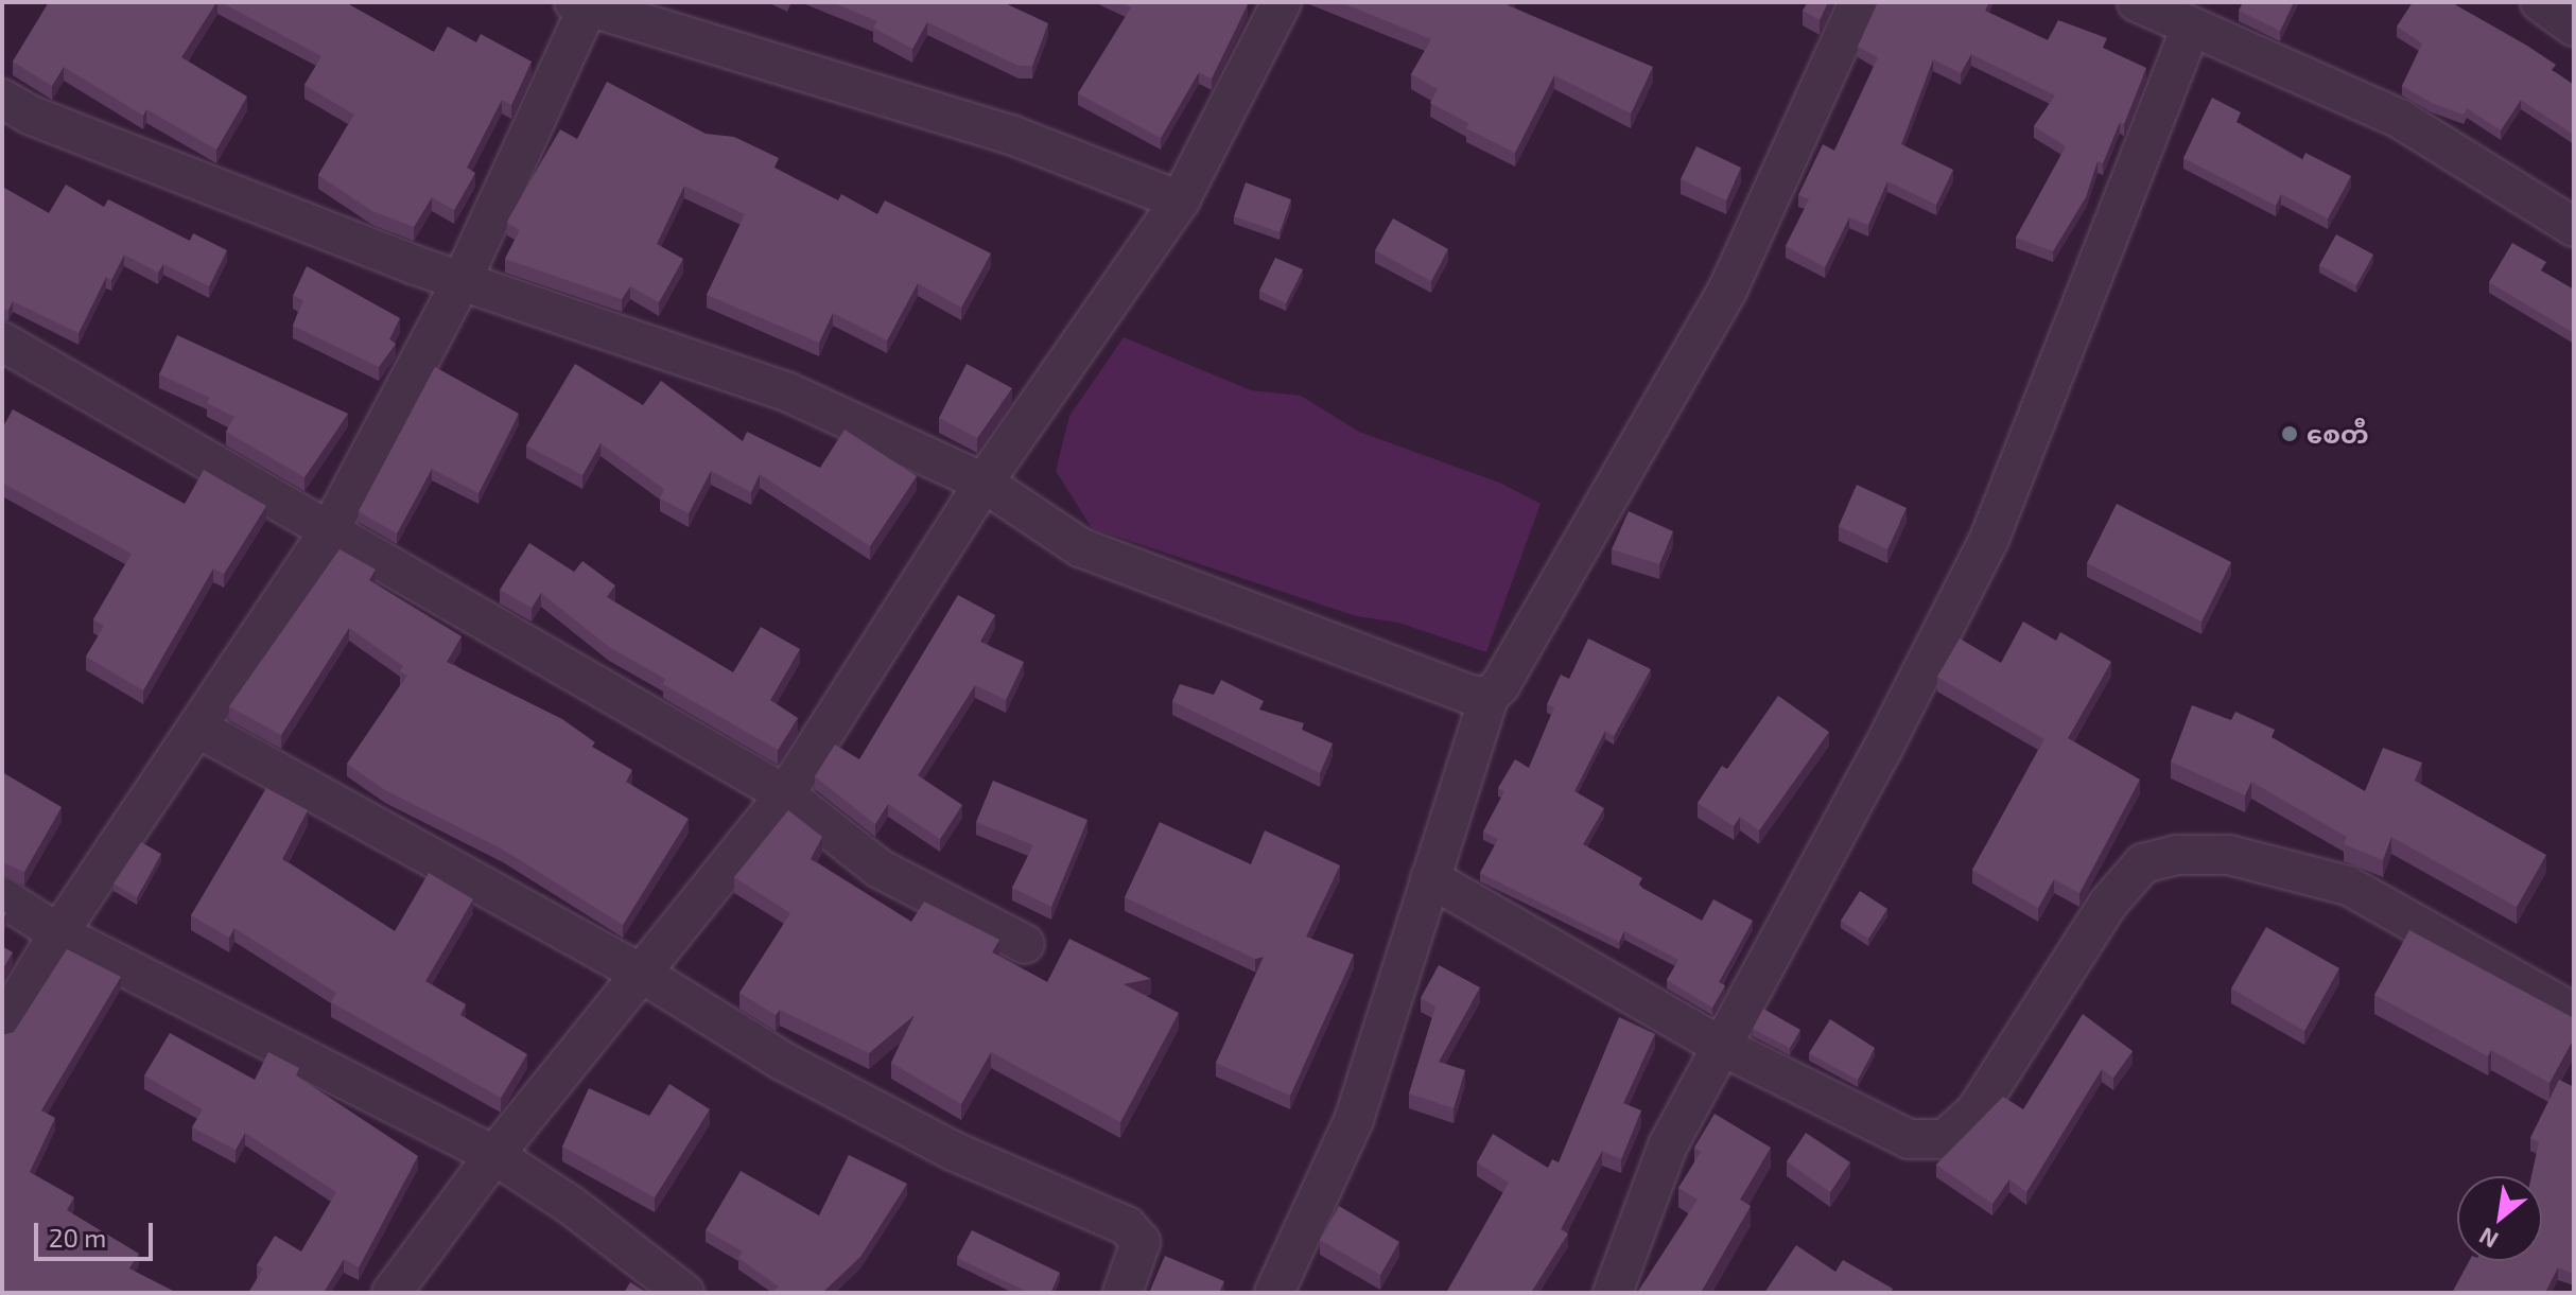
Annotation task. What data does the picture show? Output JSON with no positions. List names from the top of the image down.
{
  "places": ["စေတီ"],
  "scale_bar": "20 m",
  "north": "bottom left"
}
